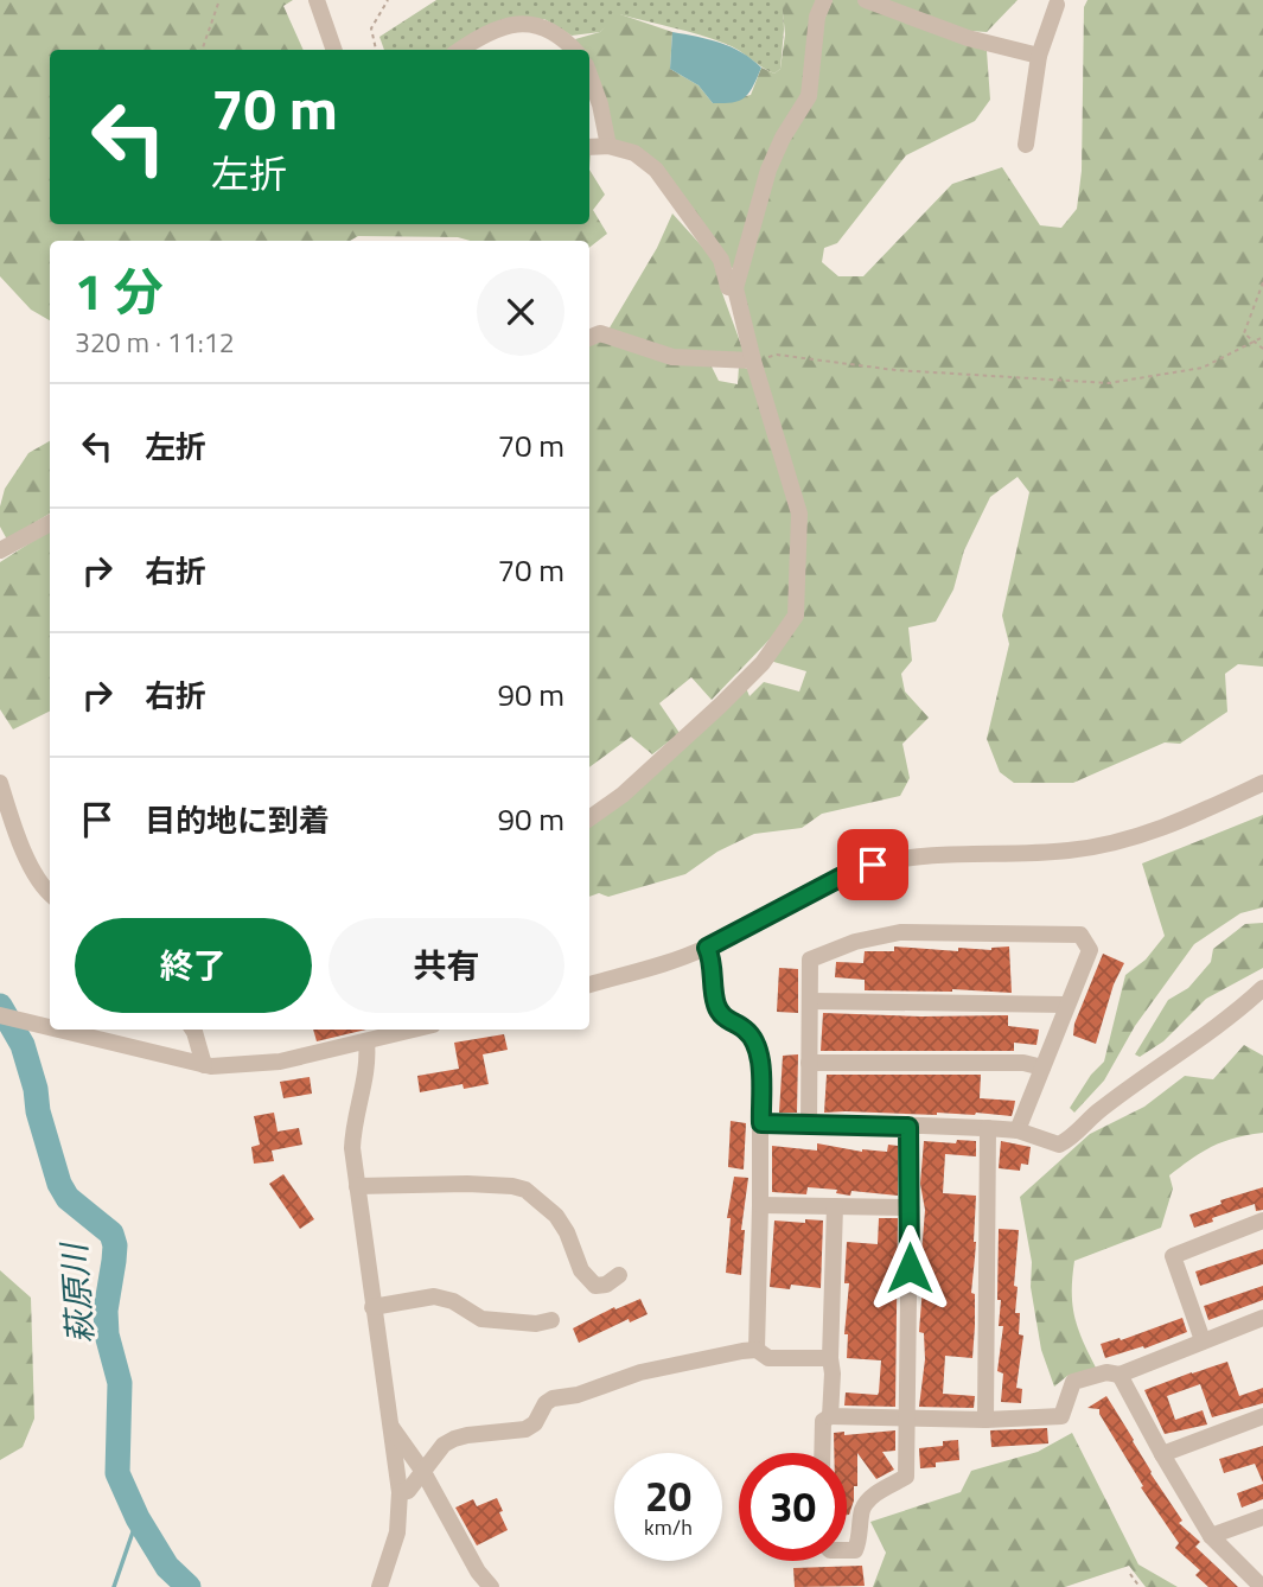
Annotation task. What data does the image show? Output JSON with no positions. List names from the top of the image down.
{
  "water": ["萩原川"],
  "page": {
    "turn": ["70 m", "左折"],
    "heading": ["1 分", "320 m · 11:12"],
    "list": [
      {
        "name": "左折",
        "value": "70 m"
      },
      {
        "name": "右折",
        "value": "70 m"
      },
      {
        "name": "右折",
        "value": "90 m"
      },
      {
        "name": "目的地に到着",
        "value": "90 m"
      }
    ],
    "buttons": ["終了", "共有"],
    "speed": "20 km/h",
    "limit": "30"
  }
}
